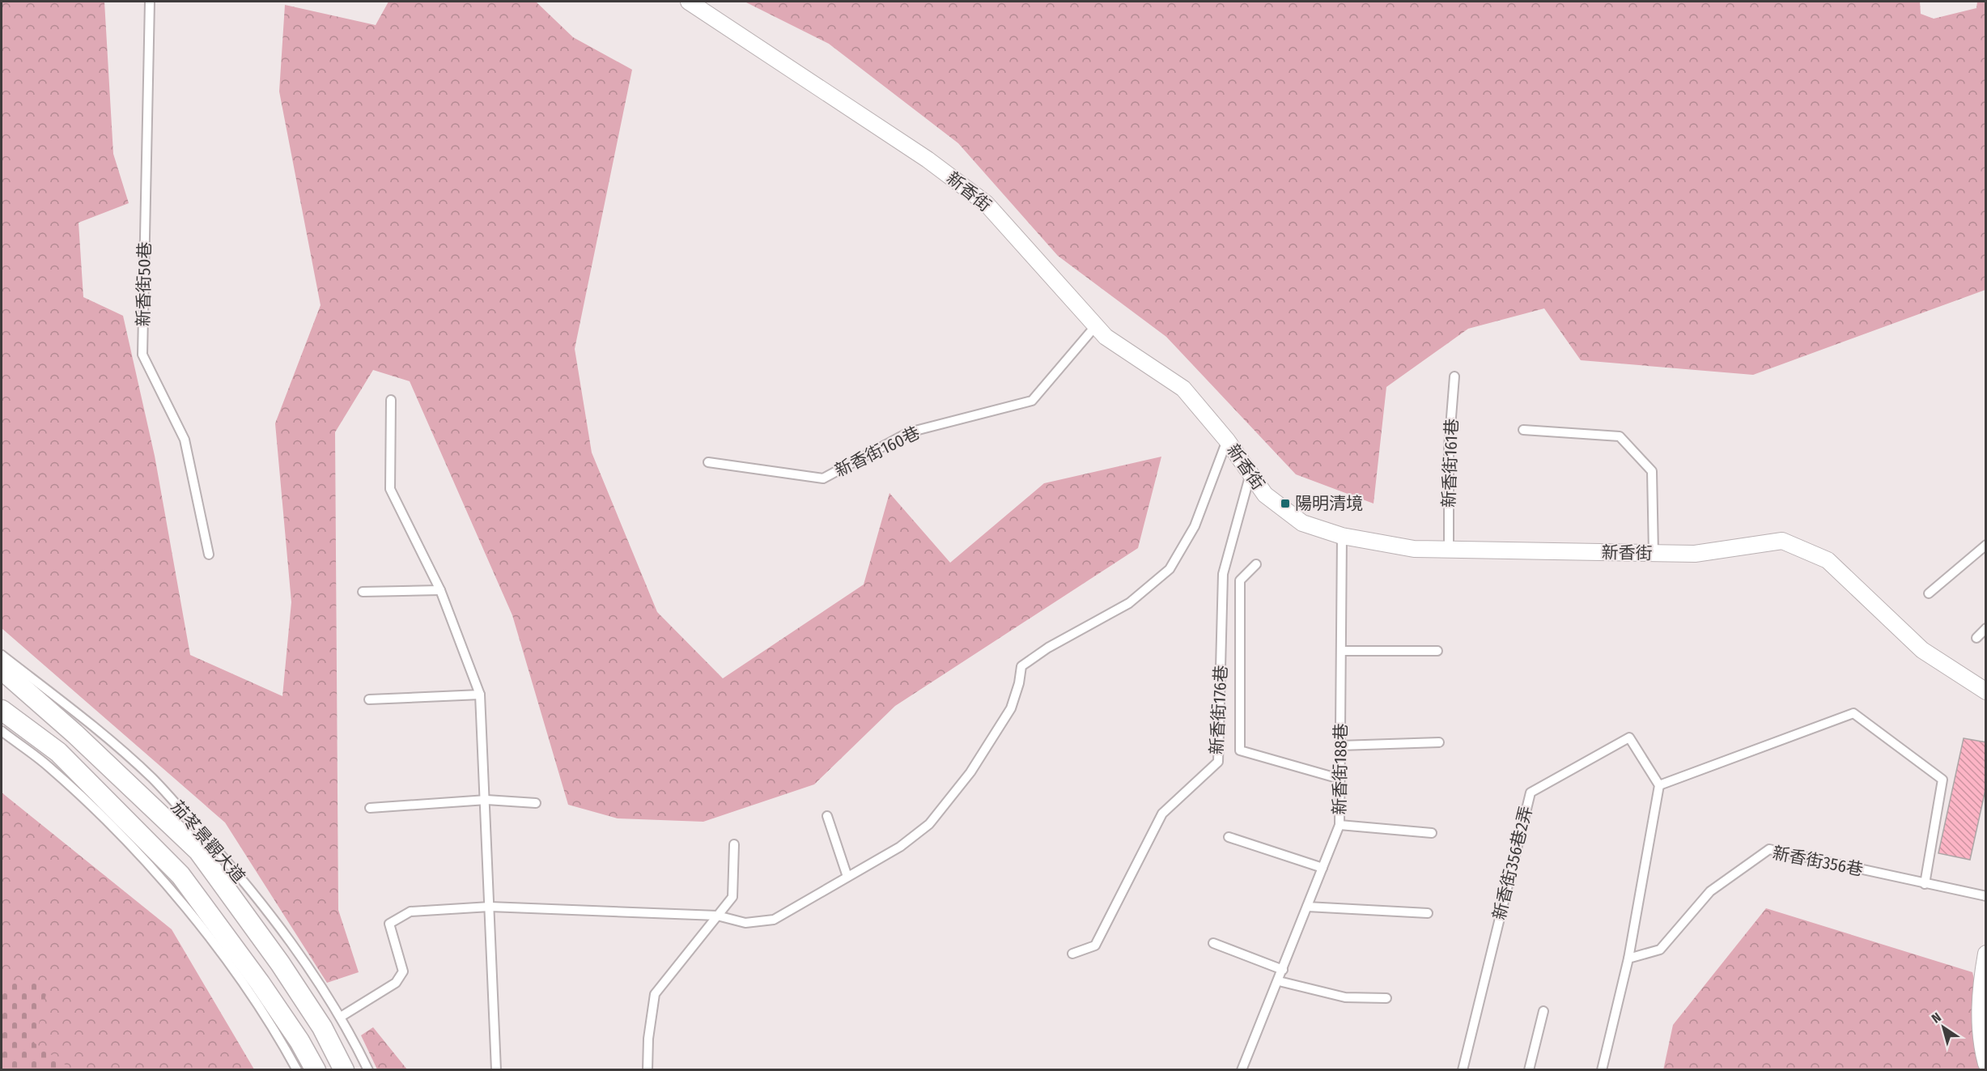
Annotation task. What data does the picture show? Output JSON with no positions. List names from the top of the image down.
{
  "streets": {
    "street": ["新香街", "茄苳景觀大道"],
    "lane": [
      "新香街50巷",
      "新香街160巷",
      "新香街161巷",
      "新香街176巷",
      "新香街188巷",
      "新香街356巷",
      "新香街356巷2弄"
    ]
  },
  "crossings": [
    ["新香街", "新香街160巷"],
    ["新香街", "新香街161巷"],
    ["新香街", "新香街176巷"],
    ["新香街", "新香街188巷"]
  ],
  "places": {
    "transit": ["陽明清境"]
  },
  "north": "top left"
}
